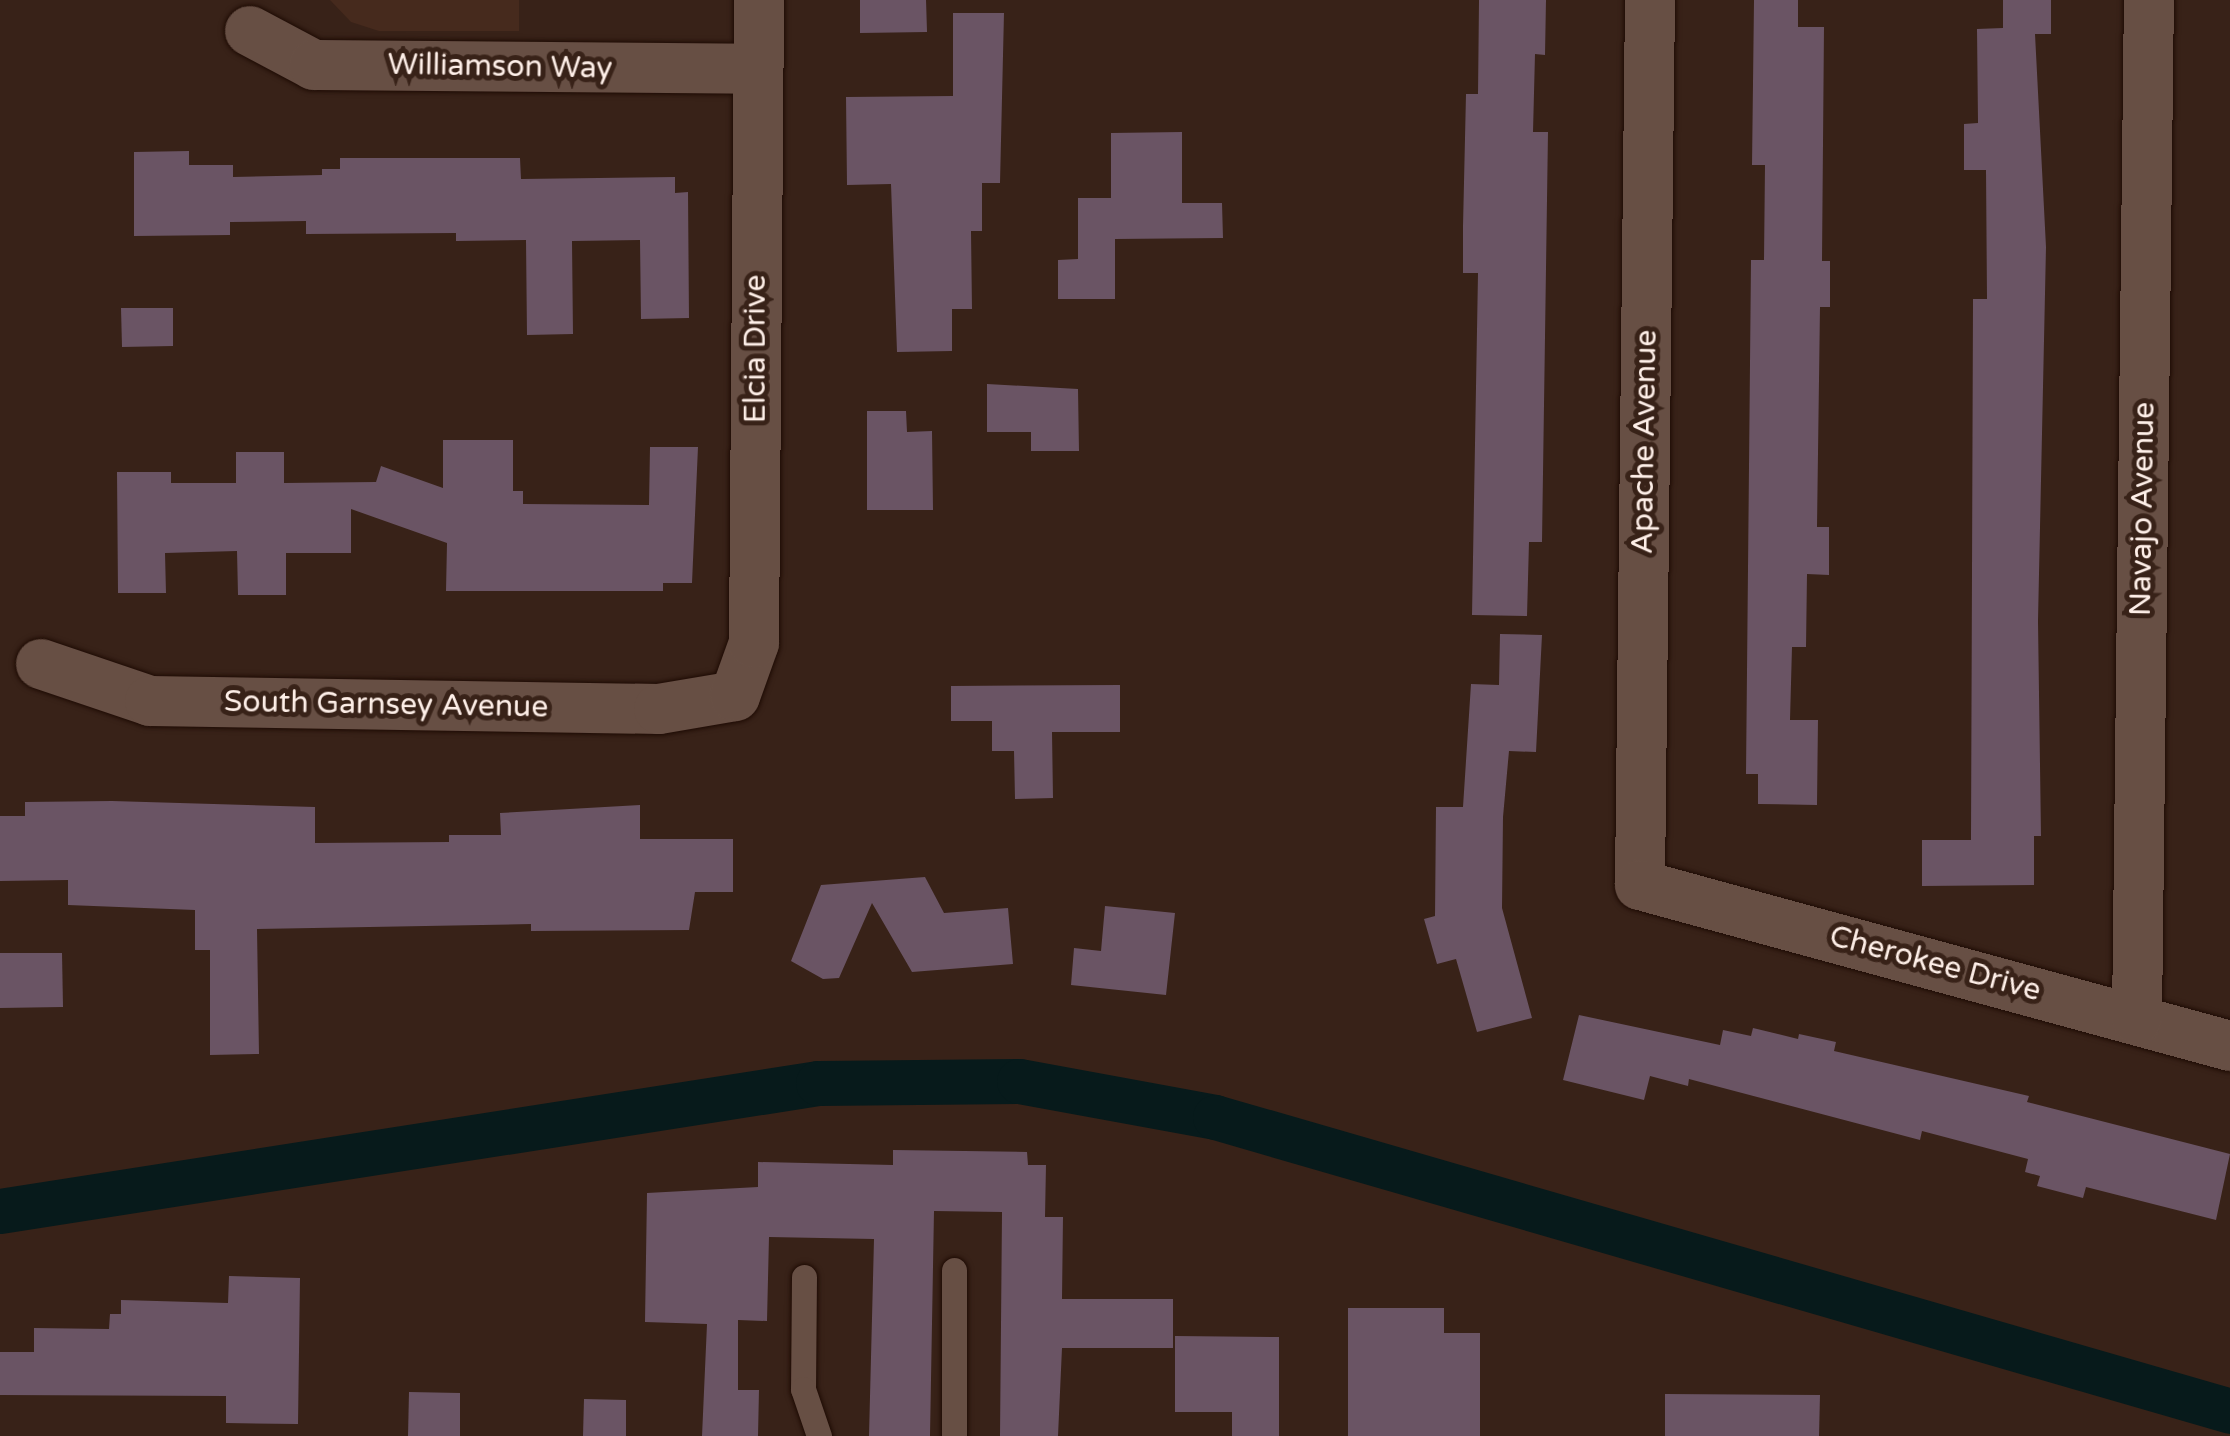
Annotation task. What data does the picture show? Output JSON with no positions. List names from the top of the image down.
{
  "streets": {
    "street": [
      "Williamson Way",
      "Elcia Drive",
      "Apache Avenue",
      "Navajo Avenue",
      "South Garnsey Avenue",
      "Cherokee Drive"
    ]
  },
  "crossings": [
    ["Williamson Way", "Elcia Drive"],
    ["Elcia Drive", "South Garnsey Avenue"],
    ["Apache Avenue", "Cherokee Drive"],
    ["Navajo Avenue", "Cherokee Drive"]
  ]
}
